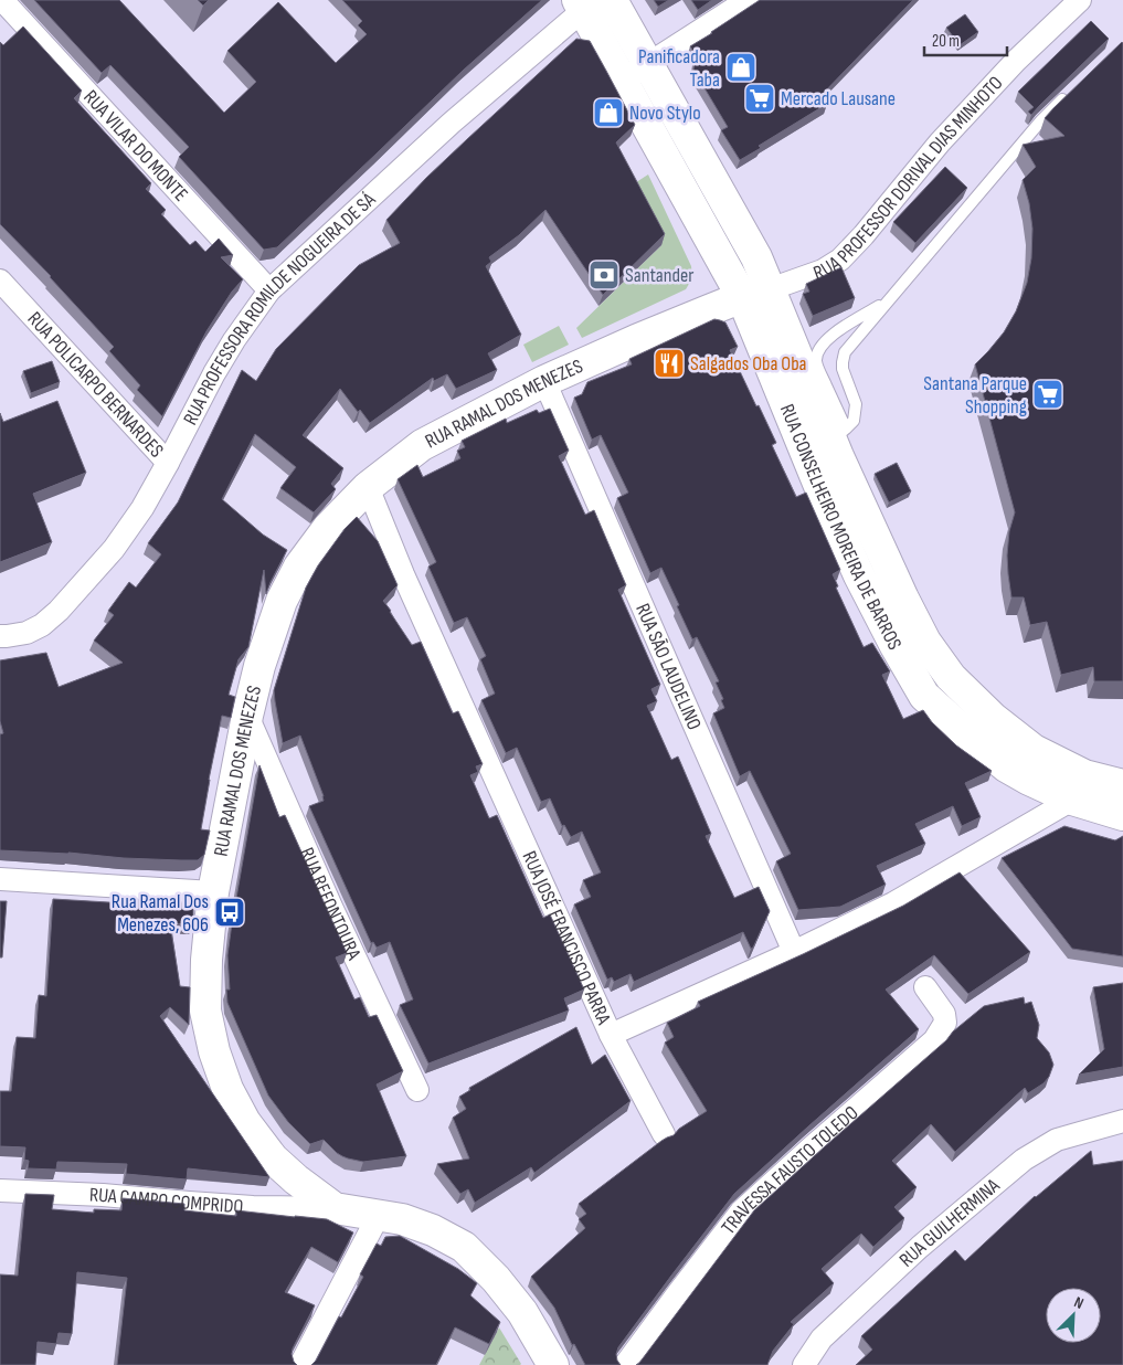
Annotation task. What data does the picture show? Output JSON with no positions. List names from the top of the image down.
{
  "streets": {
    "main road": ["RUA RAMAL DOS MENEZES", "RUA CONSELHEIRO MOREIRA DE BARROS"],
    "street": [
      "RUA VILAR DO MONTE",
      "RUA PROFESSOR DORIVAL DIAS MINHOTO",
      "RUA PROFESSORA ROMILDE NOGUEIRA DE SÁ",
      "RUA POLICARPO BERNARDES",
      "RUA SÃO LAUDELINO",
      "RUA REFONTOURA",
      "RUA JOSÉ FRANCISCO PARRA",
      "TRAVESSA FAUSTO TOLEDO",
      "RUA CAMPO COMPRIDO",
      "RUA GUILHERMINA"
    ]
  },
  "crossings": [
    ["RUA VILAR DO MONTE", "RUA PROFESSORA ROMILDE NOGUEIRA DE SÁ"],
    ["RUA PROFESSOR DORIVAL DIAS MINHOTO", "RUA RAMAL DOS MENEZES"],
    ["RUA PROFESSOR DORIVAL DIAS MINHOTO", "RUA CONSELHEIRO MOREIRA DE BARROS"],
    ["RUA PROFESSORA ROMILDE NOGUEIRA DE SÁ", "RUA POLICARPO BERNARDES"],
    ["RUA PROFESSORA ROMILDE NOGUEIRA DE SÁ", "RUA CONSELHEIRO MOREIRA DE BARROS"],
    ["RUA RAMAL DOS MENEZES", "RUA CONSELHEIRO MOREIRA DE BARROS"],
    ["RUA RAMAL DOS MENEZES", "RUA SÃO LAUDELINO"],
    ["RUA RAMAL DOS MENEZES", "RUA REFONTOURA"],
    ["RUA RAMAL DOS MENEZES", "RUA JOSÉ FRANCISCO PARRA"],
    ["RUA RAMAL DOS MENEZES", "RUA CAMPO COMPRIDO"],
    ["RUA CONSELHEIRO MOREIRA DE BARROS", "RUA JOSÉ FRANCISCO PARRA"],
    ["RUA SÃO LAUDELINO", "RUA JOSÉ FRANCISCO PARRA"]
  ],
  "places": {
    "shop": ["Panificadora Taba", "Novo Stylo"],
    "supermarket": ["Mercado Lausane", "Santana Parque Shopping"],
    "bank": ["Santander"],
    "restaurant": ["Salgados Oba Oba"],
    "bus stop": ["Rua Ramal Dos Menezes, 606"]
  },
  "scale_bar": "20 m",
  "north": "top right"
}
